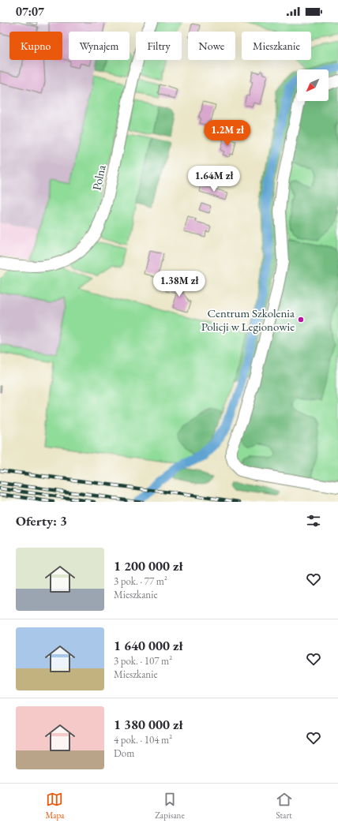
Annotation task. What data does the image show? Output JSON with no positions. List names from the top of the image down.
{
  "streets": {
    "street": ["Polna"]
  },
  "places": ["Centrum Szkolenia Policji w Legionowie"],
  "north": "bottom left",
  "page": {
    "status": "07:07",
    "chip": [
      "Kupno",
      "Wynajem",
      "Filtry",
      "Nowe",
      "Mieszkanie"
    ],
    "price": ["1.2M zł", "1.64M zł", "1.38M zł"],
    "heading": "Oferty: 3",
    "list": [
      {
        "name": "1 200 000 zł",
        "note": "3 pok. · 77 m² · Mieszkanie"
      },
      {
        "name": "1 640 000 zł",
        "note": "3 pok. · 107 m² · Mieszkanie"
      },
      {
        "name": "1 380 000 zł",
        "note": "4 pok. · 104 m² · Dom"
      }
    ],
    "tabs": ["Mapa", "Zapisane", "Start"]
  }
}
